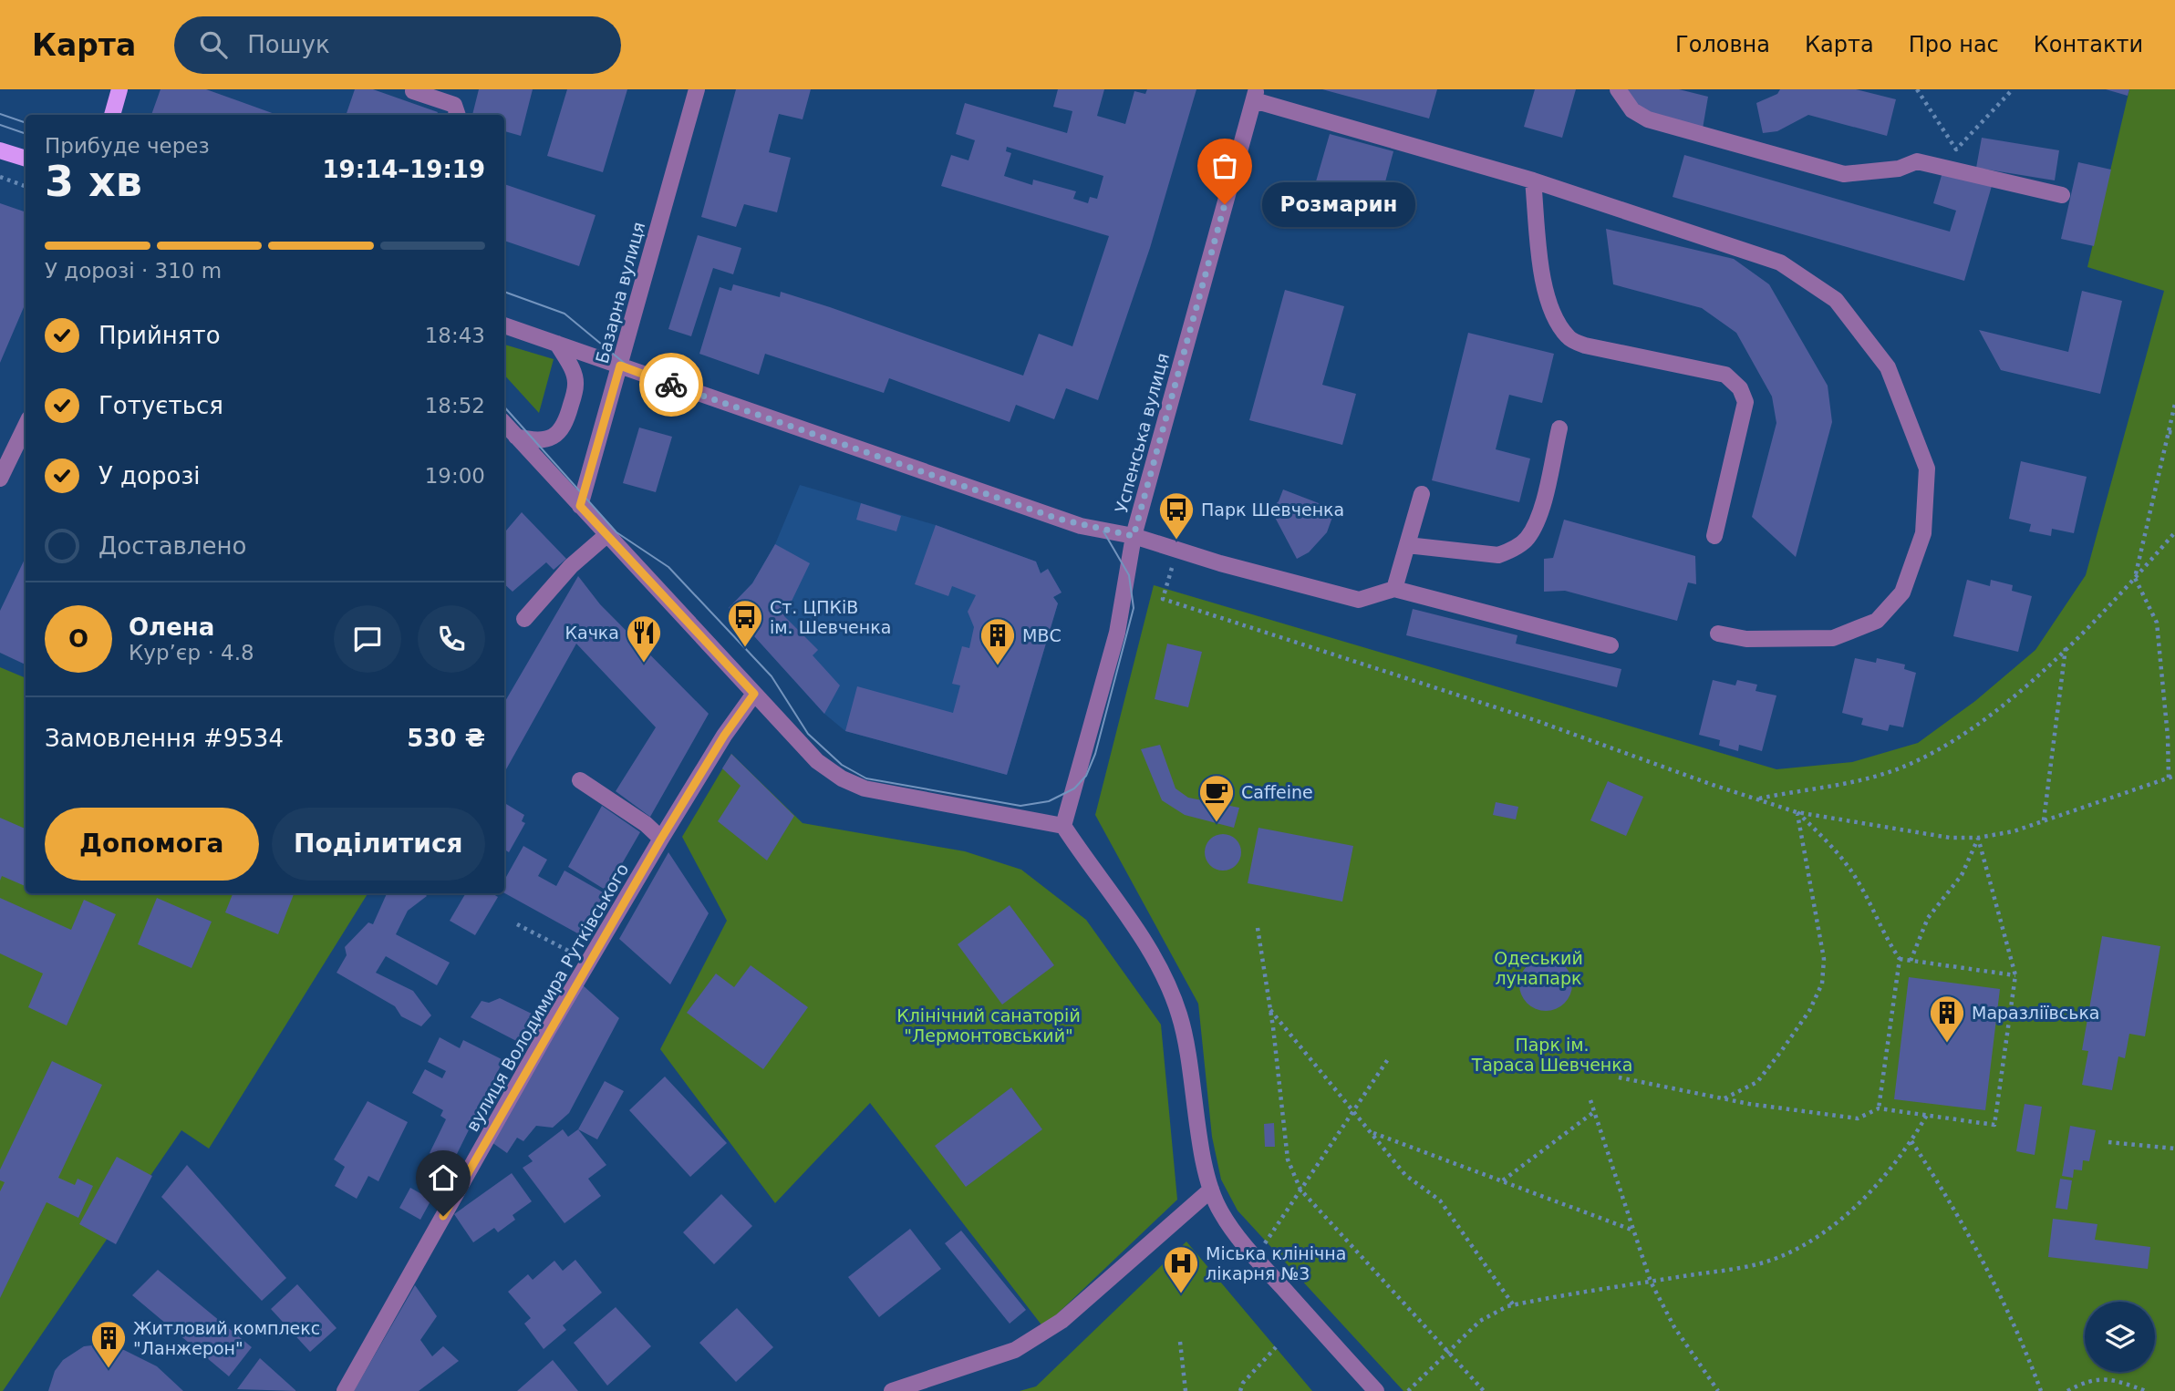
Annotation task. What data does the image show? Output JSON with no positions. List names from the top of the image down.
{
  "streets": {
    "street": ["Базарна вулиця", "Успенська вулиця", "вулиця Володимира Рутківського"]
  },
  "parks": ["Одеський лунапарк", "Клінічний санаторій \"Лермонтовський\"", "Парк ім. Тараса Шевченка"],
  "places": {
    "other": ["Розмарин"],
    "bus stop": ["Парк Шевченка", "Ст. ЦПКіВ ім. Шевченка"],
    "restaurant": ["Качка"],
    "building": ["МВС", "Маразліївська", "Житловий комплекс \"Ланжерон\""],
    "cafe": ["Caffeine"],
    "hospital": ["Міська клінічна лікарня №3"]
  },
  "page": {
    "header": "Карта",
    "search": "Пошук",
    "nav": [
      "Головна",
      "Карта",
      "Про нас",
      "Контакти"
    ],
    "heading": ["3 хв", "Прибуде через", "19:14–19:19"],
    "panel": [
      "Олена",
      "Кур’єр · 4.8",
      "Замовлення #9534",
      "530 ₴"
    ],
    "bubble": "Розмарин",
    "bar": "У дорозі · 310 m",
    "list": [
      ["Прийнято", "18:43"],
      ["Готується", "18:52"],
      ["У дорозі", "19:00"],
      "Доставлено"
    ],
    "round": "О",
    "buttons": ["Допомога", "Поділитися"]
  }
}
